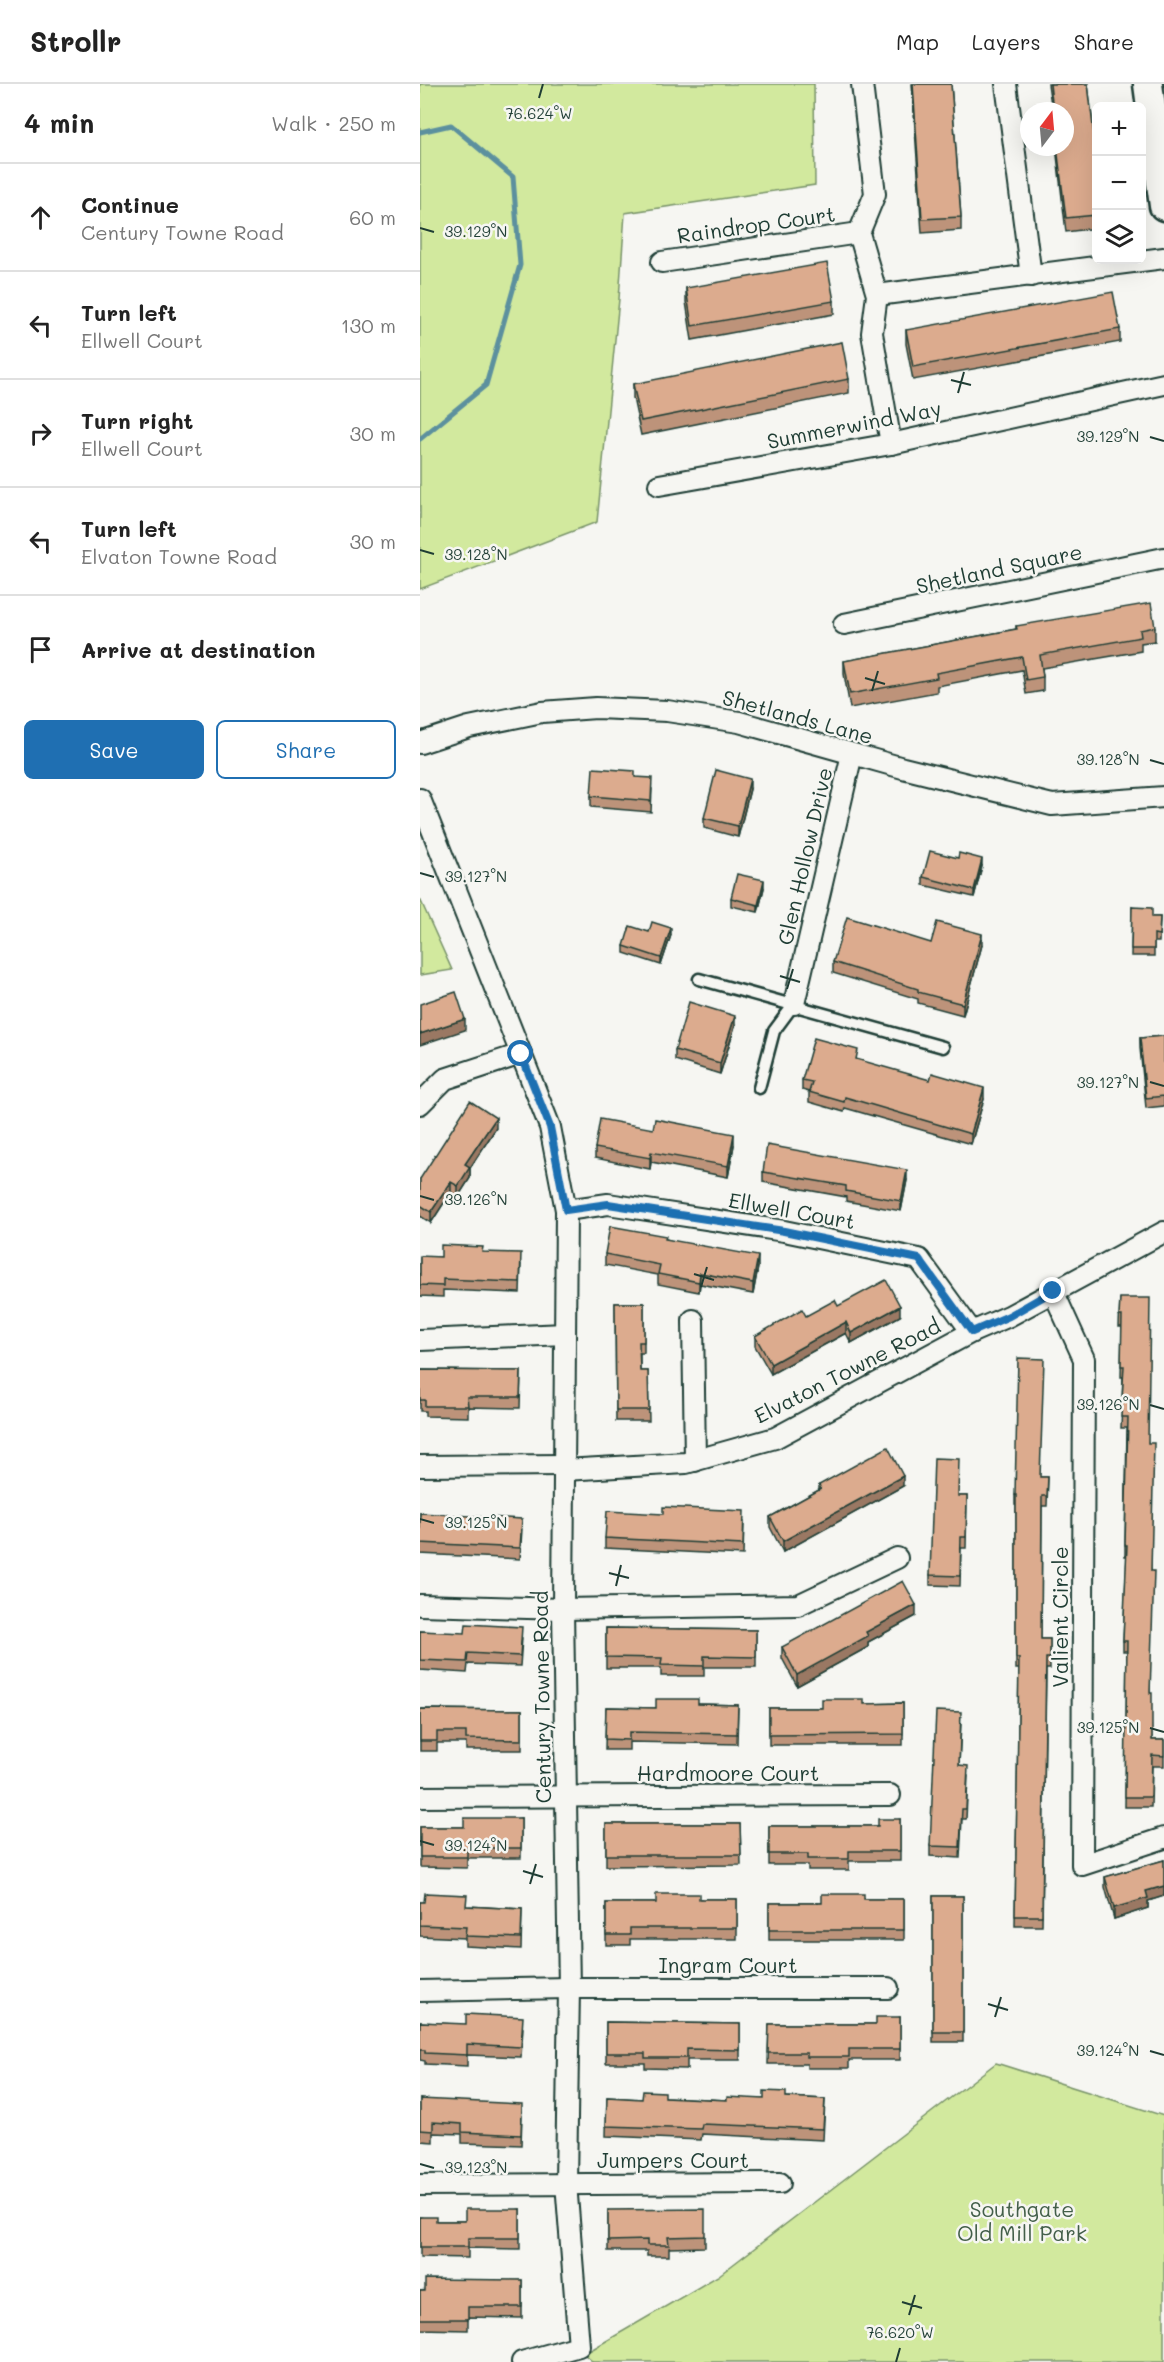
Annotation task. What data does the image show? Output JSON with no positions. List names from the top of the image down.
{
  "streets": {
    "street": [
      "Raindrop Court",
      "Summerwind Way",
      "Shetland Square",
      "Shetlands Lane",
      "Glen Hollow Drive",
      "Ellwell Court",
      "Elvaton Towne Road",
      "Valient Circle",
      "Century Towne Road",
      "Hardmoore Court",
      "Ingram Court",
      "Jumpers Court"
    ]
  },
  "crossings": [
    ["Shetlands Lane", "Glen Hollow Drive"],
    ["Ellwell Court", "Elvaton Towne Road"],
    ["Ellwell Court", "Century Towne Road"],
    ["Elvaton Towne Road", "Valient Circle"],
    ["Elvaton Towne Road", "Century Towne Road"],
    ["Century Towne Road", "Hardmoore Court"],
    ["Century Towne Road", "Ingram Court"],
    ["Century Towne Road", "Jumpers Court"]
  ],
  "parks": ["Southgate Old Mill Park"],
  "north": "top",
  "page": {
    "header": "Strollr",
    "nav": ["Map", "Layers", "Share"],
    "heading": ["4 min", "Walk · 250 m"],
    "map_buttons": ["+", "−"],
    "list": [
      ["Continue", "Century Towne Road", "60 m"],
      ["Turn left", "Ellwell Court", "130 m"],
      ["Turn right", "Ellwell Court", "30 m"],
      ["Turn left", "Elvaton Towne Road", "30 m"],
      "Arrive at destination"
    ],
    "buttons": ["Save", "Share"]
  },
  "coordinates": [
    "76.624°W",
    "39.129°N",
    "39.128°N",
    "39.127°N",
    "39.126°N",
    "39.125°N",
    "39.124°N",
    "39.123°N",
    "76.620°W"
  ]
}
